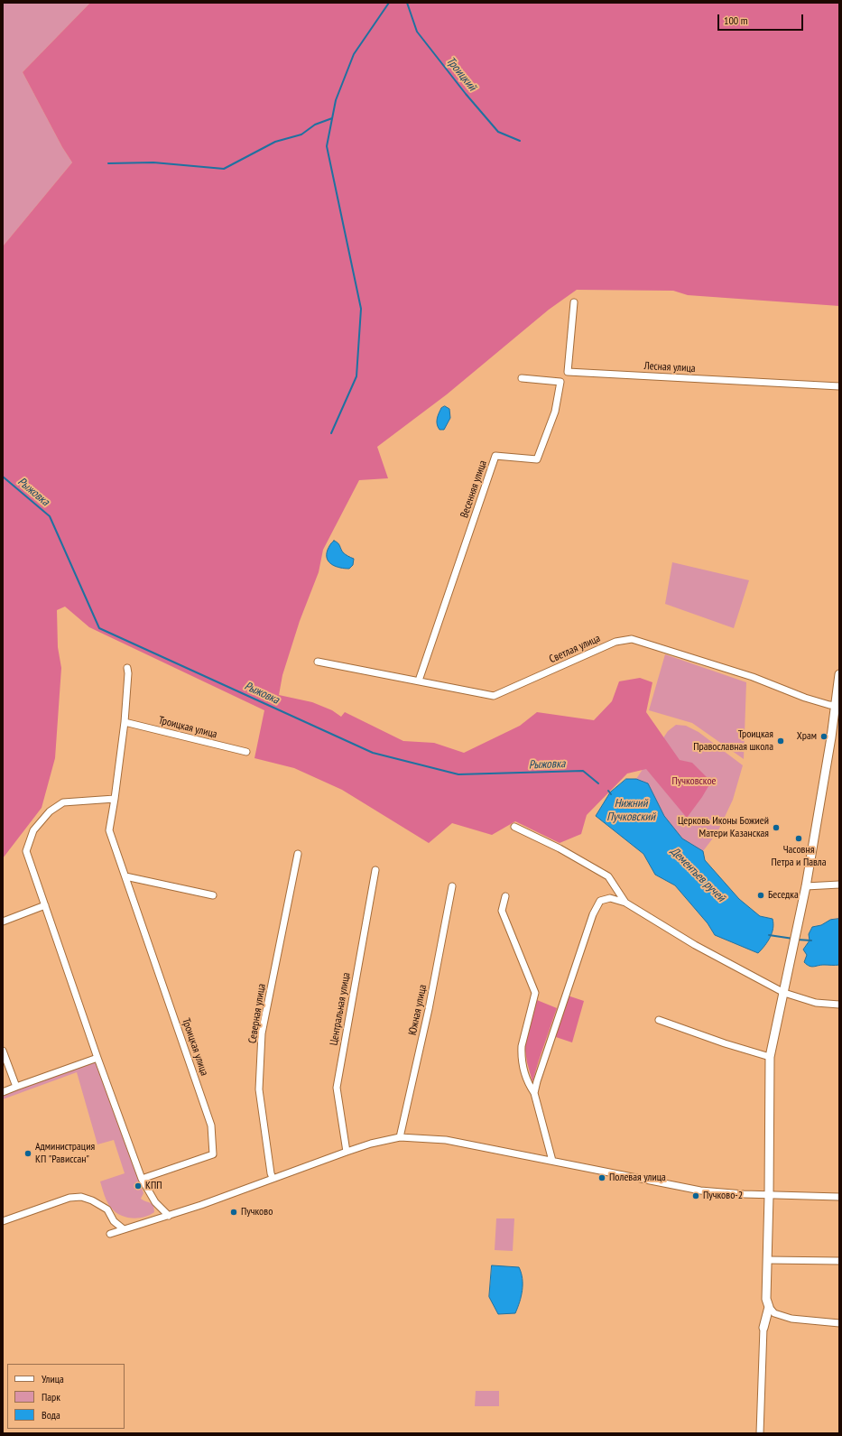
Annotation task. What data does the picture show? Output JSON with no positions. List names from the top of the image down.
{
  "streets": {
    "street": [
      "Лесная улица",
      "Весенняя улица",
      "Светлая улица",
      "Троицкая улица",
      "Центральная улица",
      "Южная улица",
      "Северная улица"
    ]
  },
  "crossings": [
    ["Весенняя улица", "Светлая улица"]
  ],
  "water": [
    "Троицкий",
    "Рыжовка",
    "Нижний Пучковский",
    "Дементьев ручей"
  ],
  "parks": ["Пучковское"],
  "places": [
    "Храм",
    "Троицкая Православная школа",
    "Церковь Иконы Божией Матери Казанская",
    "Часовня Петра и Павла",
    "Беседка",
    "Администрация КП \"Рависсан\"",
    "Полевая улица",
    "КПП",
    "Пучково-2",
    "Пучково"
  ],
  "legend": ["Улица", "Парк", "Вода"],
  "scale_bar": "100 m"
}
